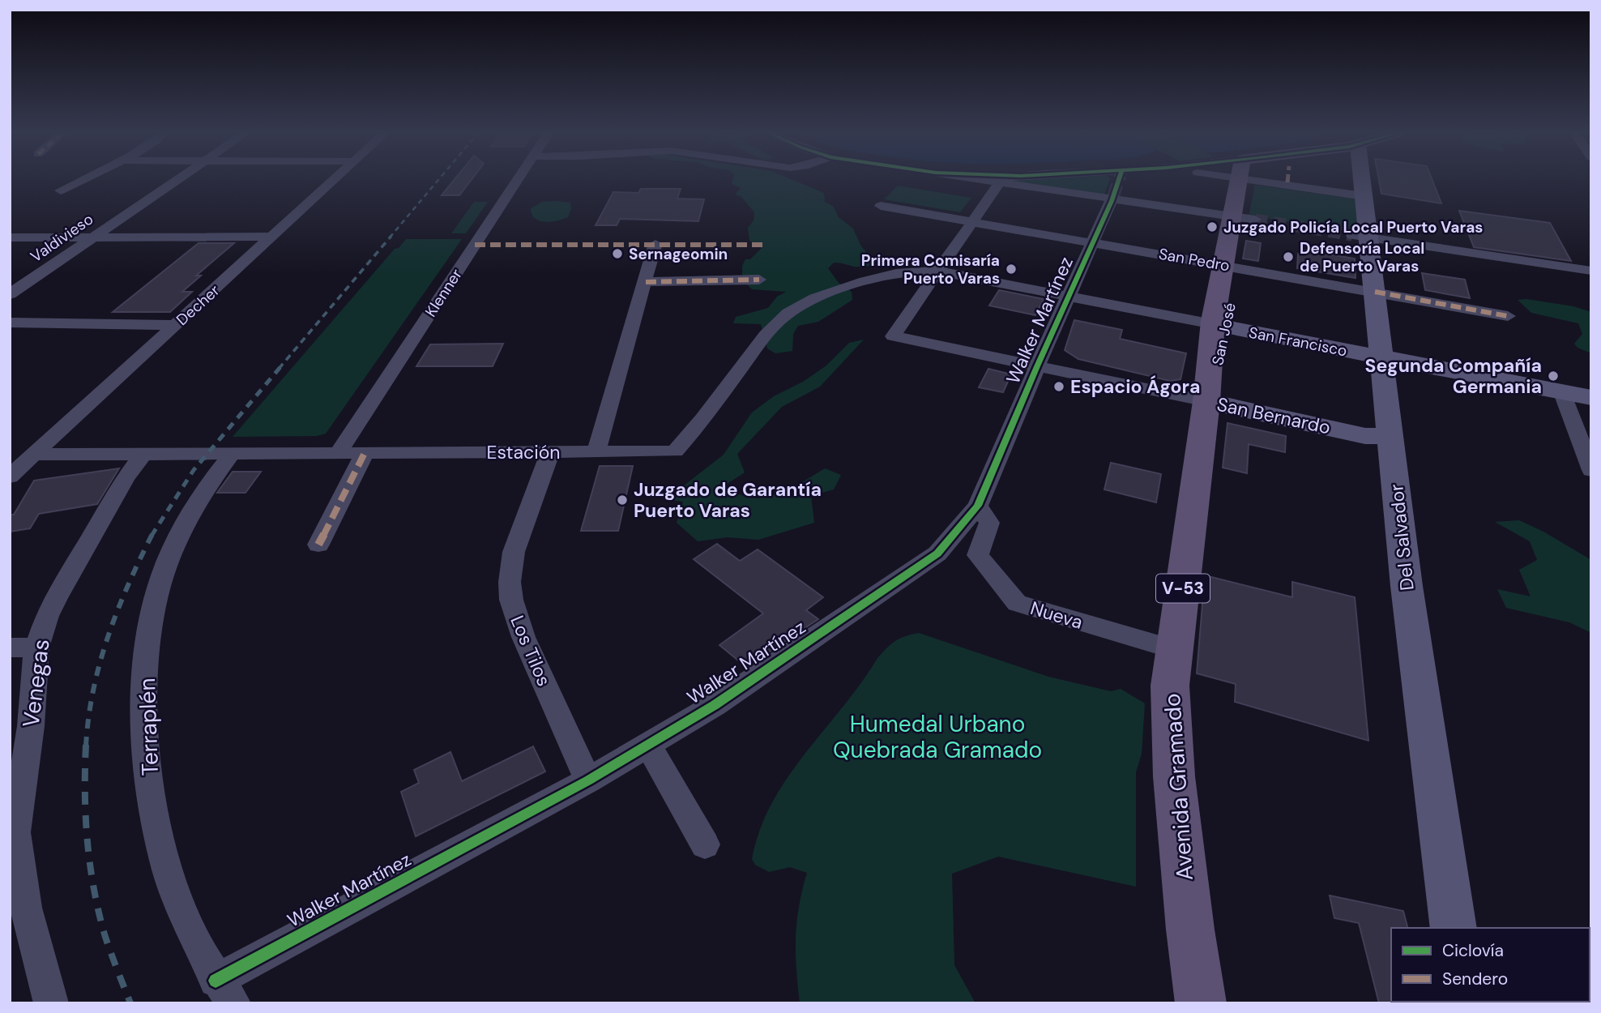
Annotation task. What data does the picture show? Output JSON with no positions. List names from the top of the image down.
{
  "streets": {
    "main road": [
      "San José",
      "San Francisco",
      "San Bernardo",
      "Del Salvador",
      "V-53",
      "Avenida Gramado"
    ],
    "street": [
      "Valdivieso",
      "San Pedro",
      "Klenner",
      "Decher",
      "Walker Martínez",
      "Estación",
      "Nueva",
      "Los Tilos",
      "Venegas",
      "Terraplén"
    ]
  },
  "crossings": [
    ["San Pedro", "Walker Martínez"],
    ["San Pedro", "San José"],
    ["San Pedro", "Del Salvador"],
    ["Klenner", "Estación"],
    ["Decher", "Estación"],
    ["Walker Martínez", "San Francisco"],
    ["Walker Martínez", "San Bernardo"],
    ["Walker Martínez", "Nueva"],
    ["Walker Martínez", "Los Tilos"],
    ["Walker Martínez", "Terraplén"],
    ["San José", "San Francisco"],
    ["San José", "San Bernardo"],
    ["San José", "Avenida Gramado"],
    ["San Francisco", "San Bernardo"],
    ["San Francisco", "Estación"],
    ["San Francisco", "Del Salvador"],
    ["San Bernardo", "Estación"],
    ["San Bernardo", "Del Salvador"],
    ["San Bernardo", "Avenida Gramado"],
    ["Estación", "Los Tilos"],
    ["Estación", "Venegas"],
    ["Estación", "Terraplén"],
    ["Nueva", "Avenida Gramado"]
  ],
  "parks": ["Humedal Urbano Quebrada Gramado"],
  "places": [
    "Juzgado Policía Local Puerto Varas",
    "Sernageomin",
    "Defensoría Local de Puerto Varas",
    "Primera Comisaría Puerto Varas",
    "Segunda Compañía Germania",
    "Espacio Ágora",
    "Juzgado de Garantía Puerto Varas"
  ],
  "legend": ["Ciclovía", "Sendero"]
}
